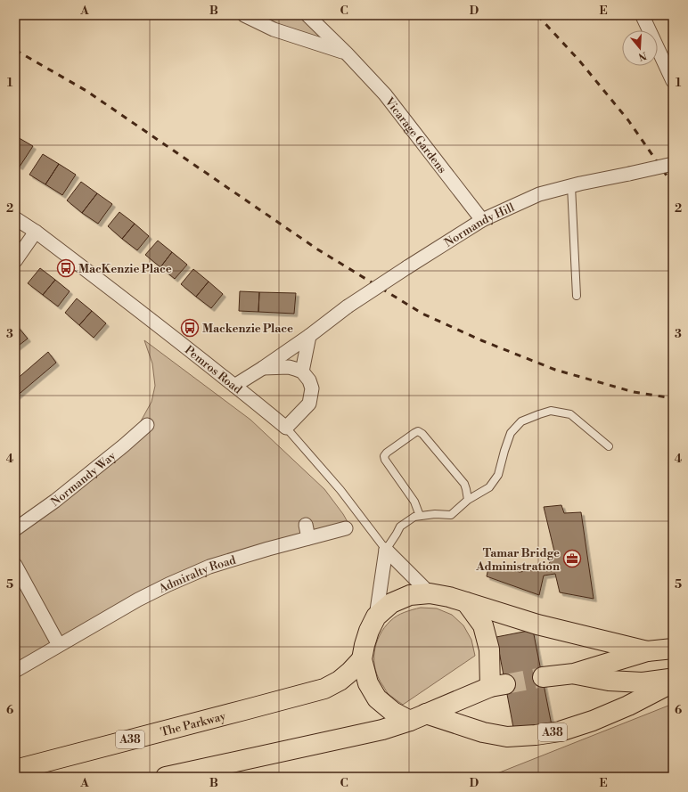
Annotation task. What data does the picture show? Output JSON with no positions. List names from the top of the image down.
{
  "streets": {
    "highway": ["The Parkway", "A38"],
    "street": [
      "Vicarage Gardens",
      "Normandy Hill",
      "Pemros Road",
      "Normandy Way",
      "Admiralty Road"
    ]
  },
  "crossings": [
    ["Vicarage Gardens", "Normandy Hill"],
    ["Normandy Hill", "Pemros Road"]
  ],
  "places": {
    "bus stop": ["MacKenzie Place", "Mackenzie Place"],
    "office": ["Tamar Bridge Administration"]
  },
  "north": "bottom",
  "grid": {
    "columns": [
      "A",
      "B",
      "C",
      "D",
      "E"
    ],
    "rows": [
      "1",
      "2",
      "3",
      "4",
      "5",
      "6"
    ]
  }
}
